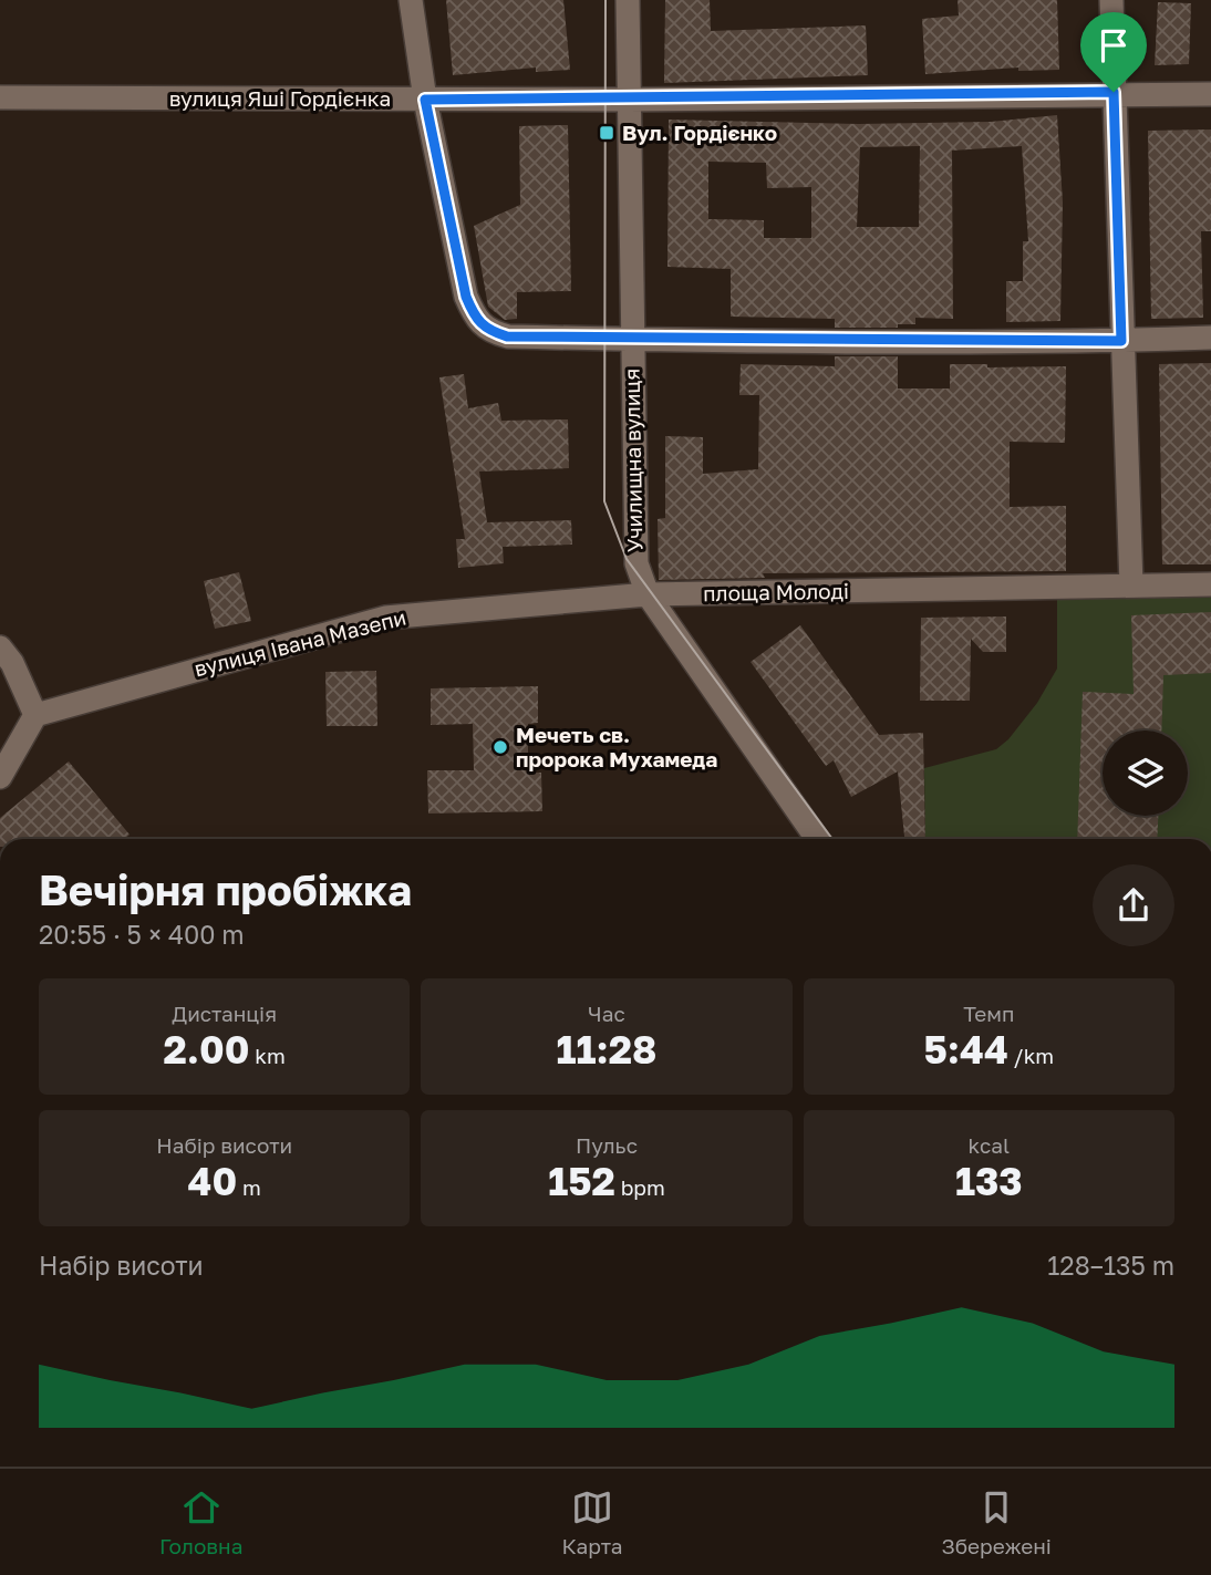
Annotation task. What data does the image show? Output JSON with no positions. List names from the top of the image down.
{
  "streets": {
    "street": [
      "вулиця Яші Гордієнка",
      "Училищна вулиця",
      "площа Молоді",
      "вулиця Івана Мазепи"
    ]
  },
  "crossings": [
    ["вулиця Яші Гордієнка", "Училищна вулиця"],
    ["Училищна вулиця", "площа Молоді"],
    ["Училищна вулиця", "вулиця Івана Мазепи"],
    ["площа Молоді", "вулиця Івана Мазепи"]
  ],
  "places": {
    "transit": ["Вул. Гордієнко"],
    "other": ["Мечеть св. пророка Мухамеда"]
  },
  "page": {
    "heading": ["Вечірня пробіжка", "20:55 · 5 × 400 m"],
    "stats": [
      ["Дистанція", "2.00 km"],
      ["Час", "11:28"],
      ["Темп", "5:44 /km"],
      ["Набір висоти", "40 m"],
      ["Пульс", "152 bpm"],
      ["kcal", "133"]
    ],
    "chart": ["Набір висоти", "128–135 m"],
    "tabs": ["Головна", "Карта", "Збережені"]
  }
}
